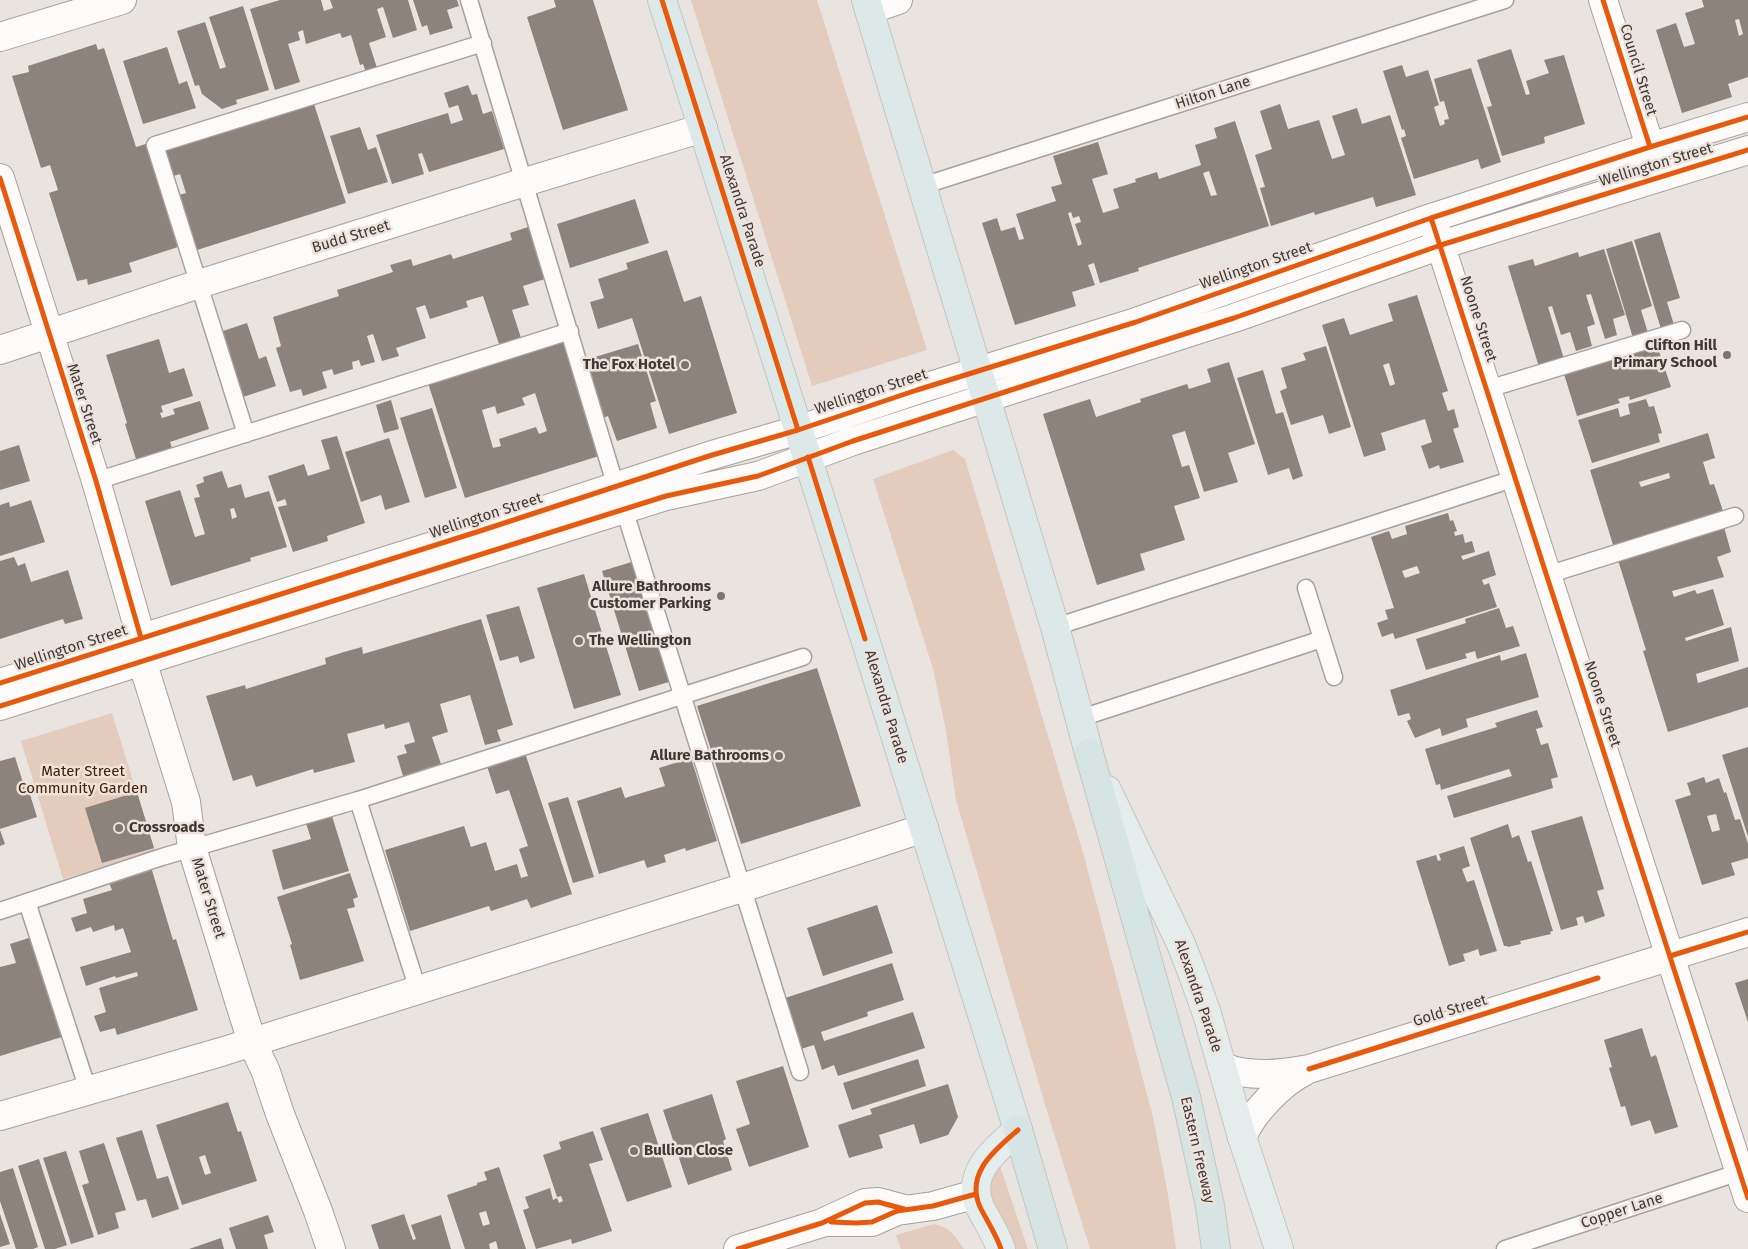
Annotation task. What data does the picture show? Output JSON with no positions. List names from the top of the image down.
{
  "streets": {
    "highway": ["Alexandra Parade", "Eastern Freeway"],
    "street": [
      "Council Street",
      "Wellington Street",
      "Budd Street",
      "Noone Street",
      "Mater Street",
      "Gold Street"
    ],
    "lane": ["Hilton Lane", "Copper Lane"]
  },
  "crossings": [
    ["Council Street", "Wellington Street"],
    ["Hilton Lane", "Alexandra Parade"],
    ["Wellington Street", "Alexandra Parade"],
    ["Wellington Street", "Noone Street"],
    ["Wellington Street", "Mater Street"],
    ["Alexandra Parade", "Budd Street"],
    ["Alexandra Parade", "Gold Street"],
    ["Alexandra Parade", "Eastern Freeway"],
    ["Budd Street", "Mater Street"],
    ["Noone Street", "Gold Street"],
    ["Noone Street", "Copper Lane"]
  ],
  "parks": ["Mater Street Community Garden"],
  "places": [
    "Clifton Hill Primary School",
    "The Fox Hotel",
    "Allure Bathrooms Customer Parking",
    "The Wellington",
    "Allure Bathrooms",
    "Crossroads",
    "Bullion Close"
  ]
}
